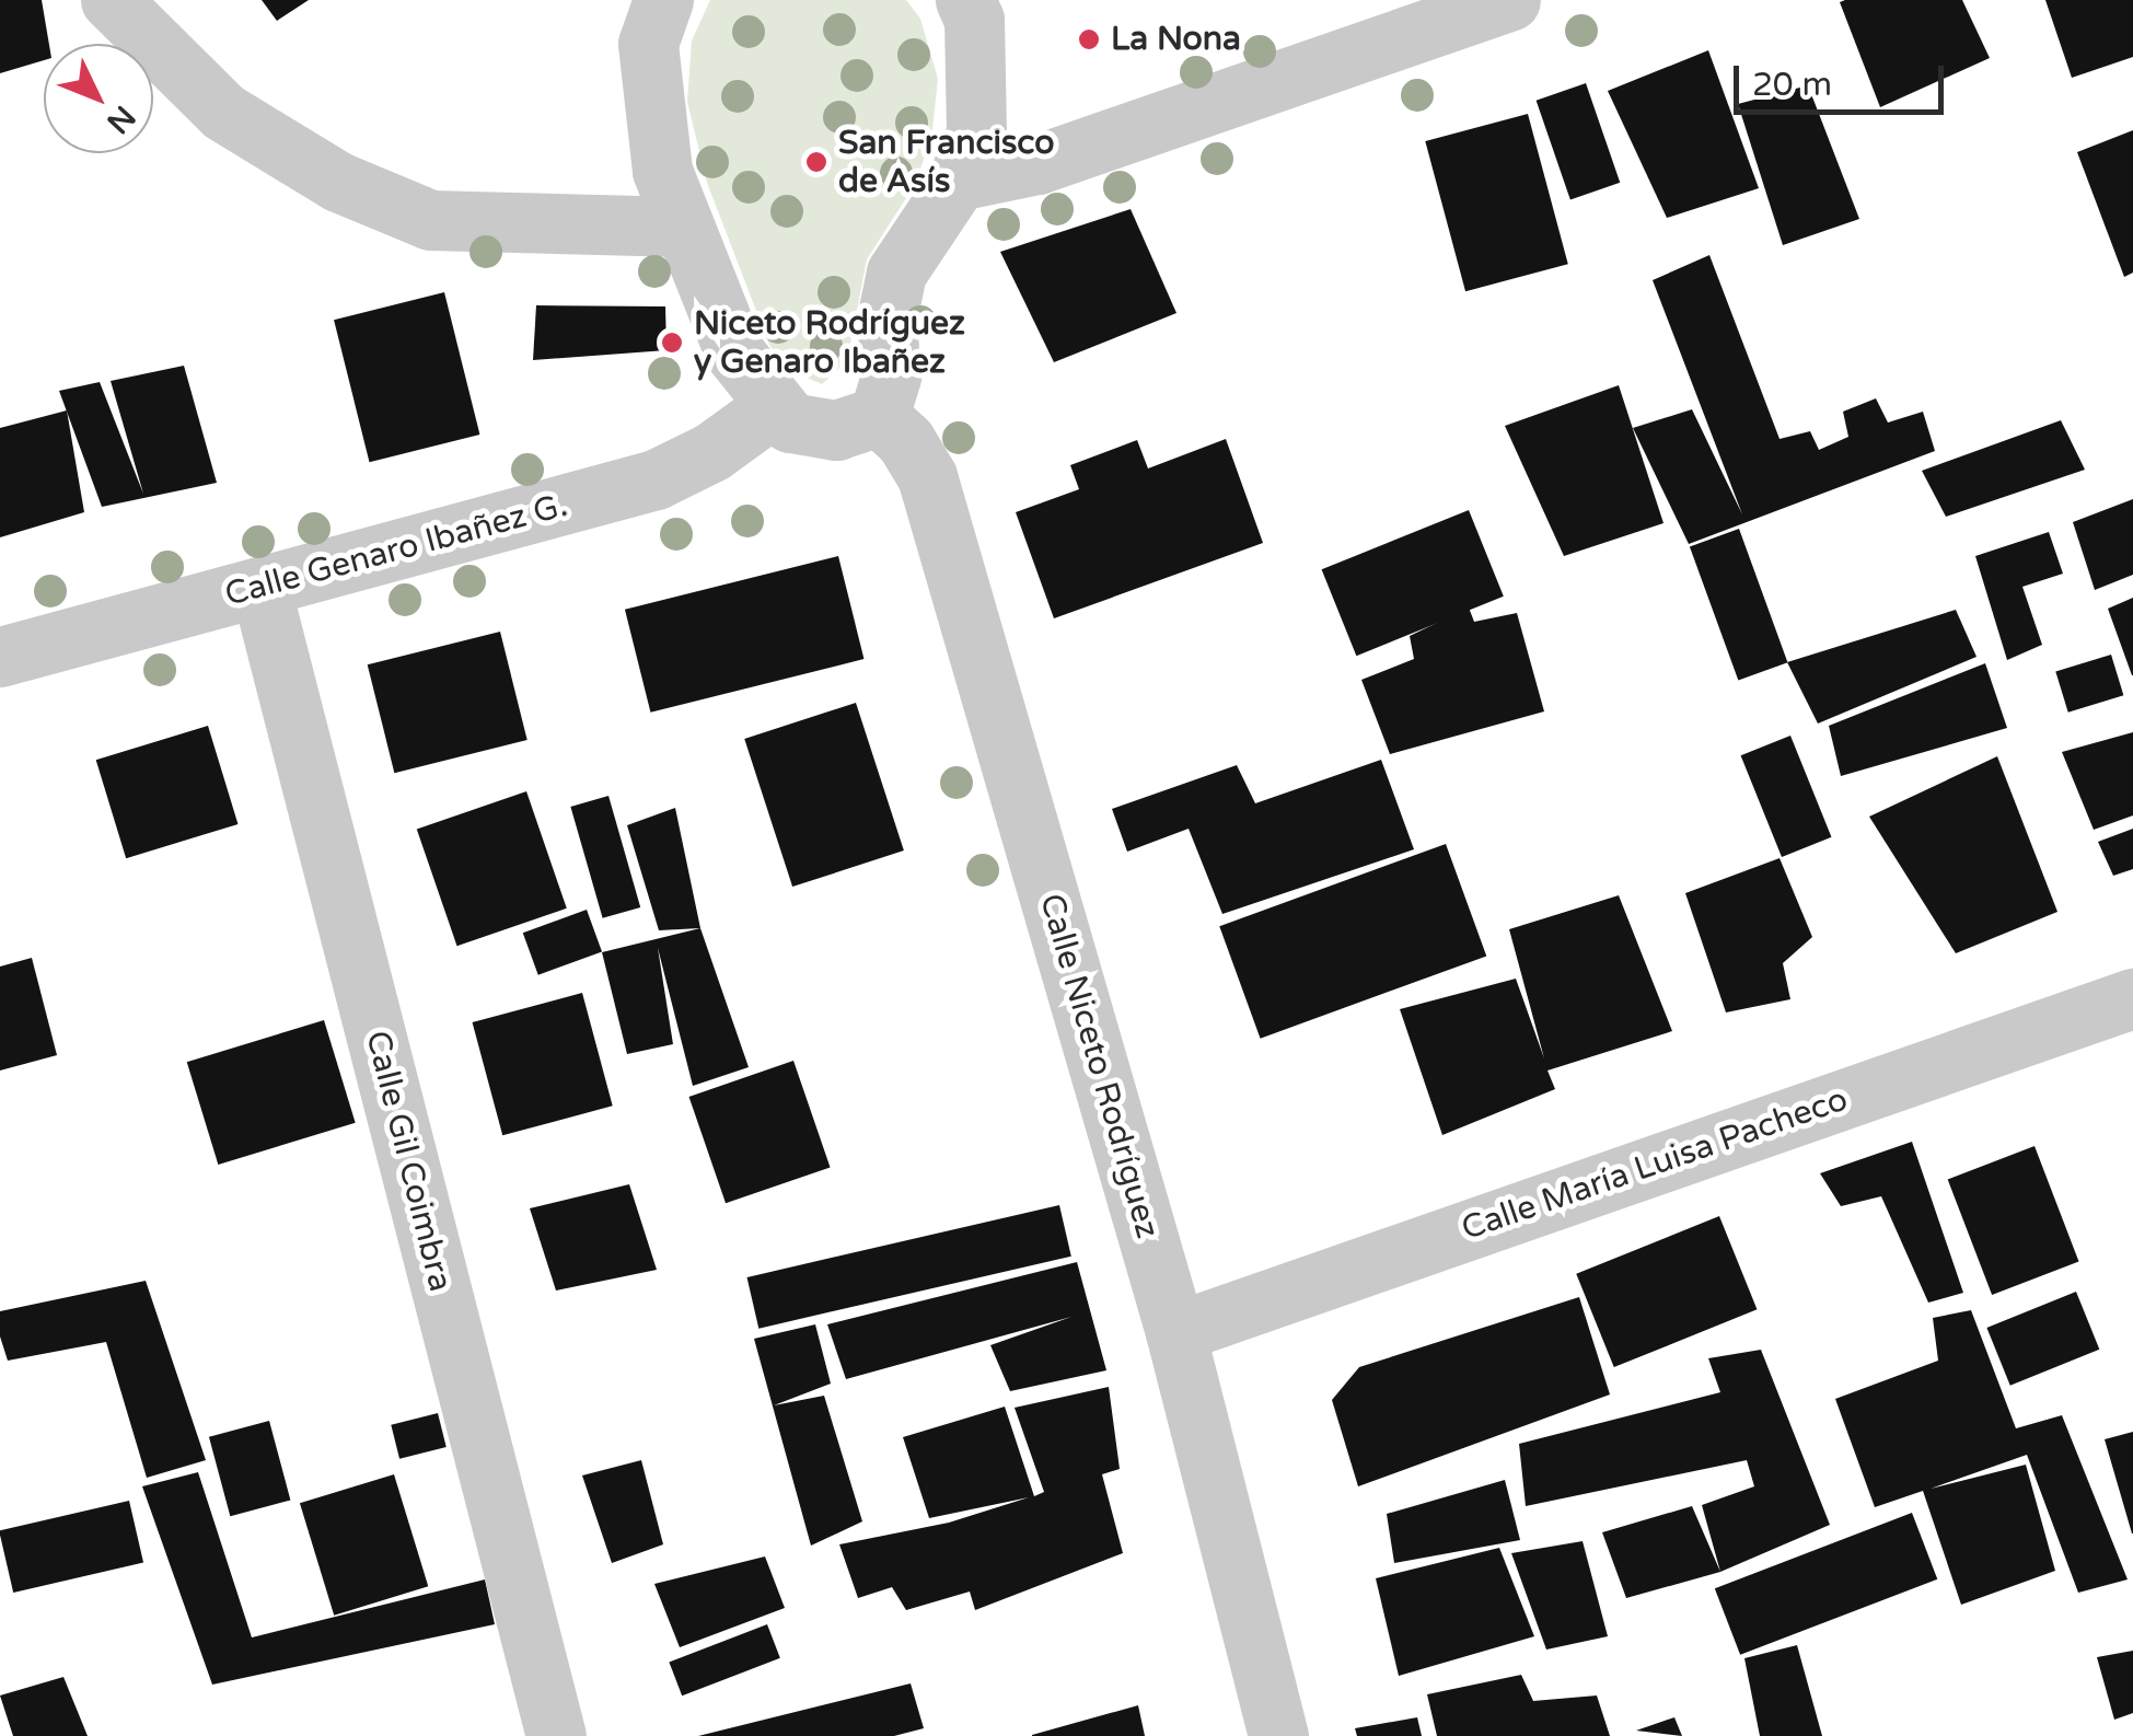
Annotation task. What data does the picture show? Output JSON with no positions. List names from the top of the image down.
{
  "streets": {
    "street": [
      "Calle Genaro Ibañez G.",
      "Calle Niceto Rodríguez",
      "Calle Gil Coimbra",
      "Calle María Luisa Pacheco"
    ]
  },
  "crossings": [
    ["Calle Genaro Ibañez G.", "Calle Gil Coimbra"],
    ["Calle Niceto Rodríguez", "Calle María Luisa Pacheco"]
  ],
  "places": ["La Nona", "San Francisco de Asís", "Niceto Rodríguez y Genaro Ibañez"],
  "scale_bar": "20 m",
  "north": "bottom right"
}
